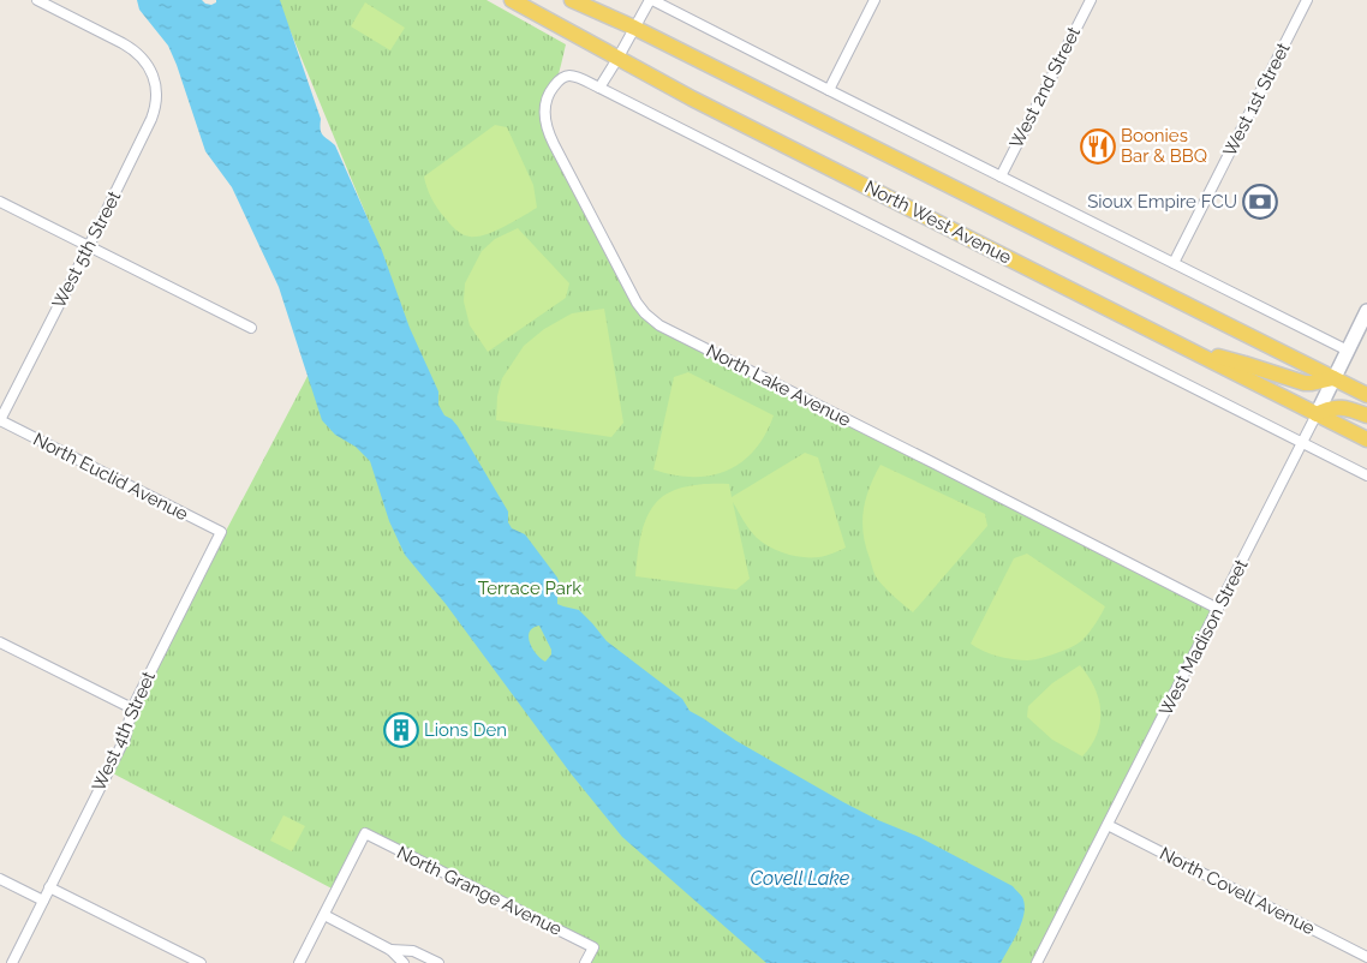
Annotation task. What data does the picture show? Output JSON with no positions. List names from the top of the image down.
{
  "streets": {
    "main road": ["North West Avenue", "West Madison Street"],
    "street": [
      "West 2nd Street",
      "West 1st Street",
      "West 5th Street",
      "North Lake Avenue",
      "North Euclid Avenue",
      "West 4th Street",
      "North Grange Avenue",
      "North Covell Avenue"
    ]
  },
  "crossings": [
    ["North West Avenue", "North Lake Avenue"],
    ["North West Avenue", "West Madison Street"],
    ["West 5th Street", "North Euclid Avenue"],
    ["North Lake Avenue", "West Madison Street"],
    ["North Euclid Avenue", "West 4th Street"],
    ["West Madison Street", "North Covell Avenue"]
  ],
  "water": ["Covell Lake"],
  "parks": ["Terrace Park"],
  "places": {
    "restaurant": ["Boonies Bar & BBQ"],
    "bank": ["Sioux Empire FCU"],
    "building": ["Lions Den"]
  }
}
